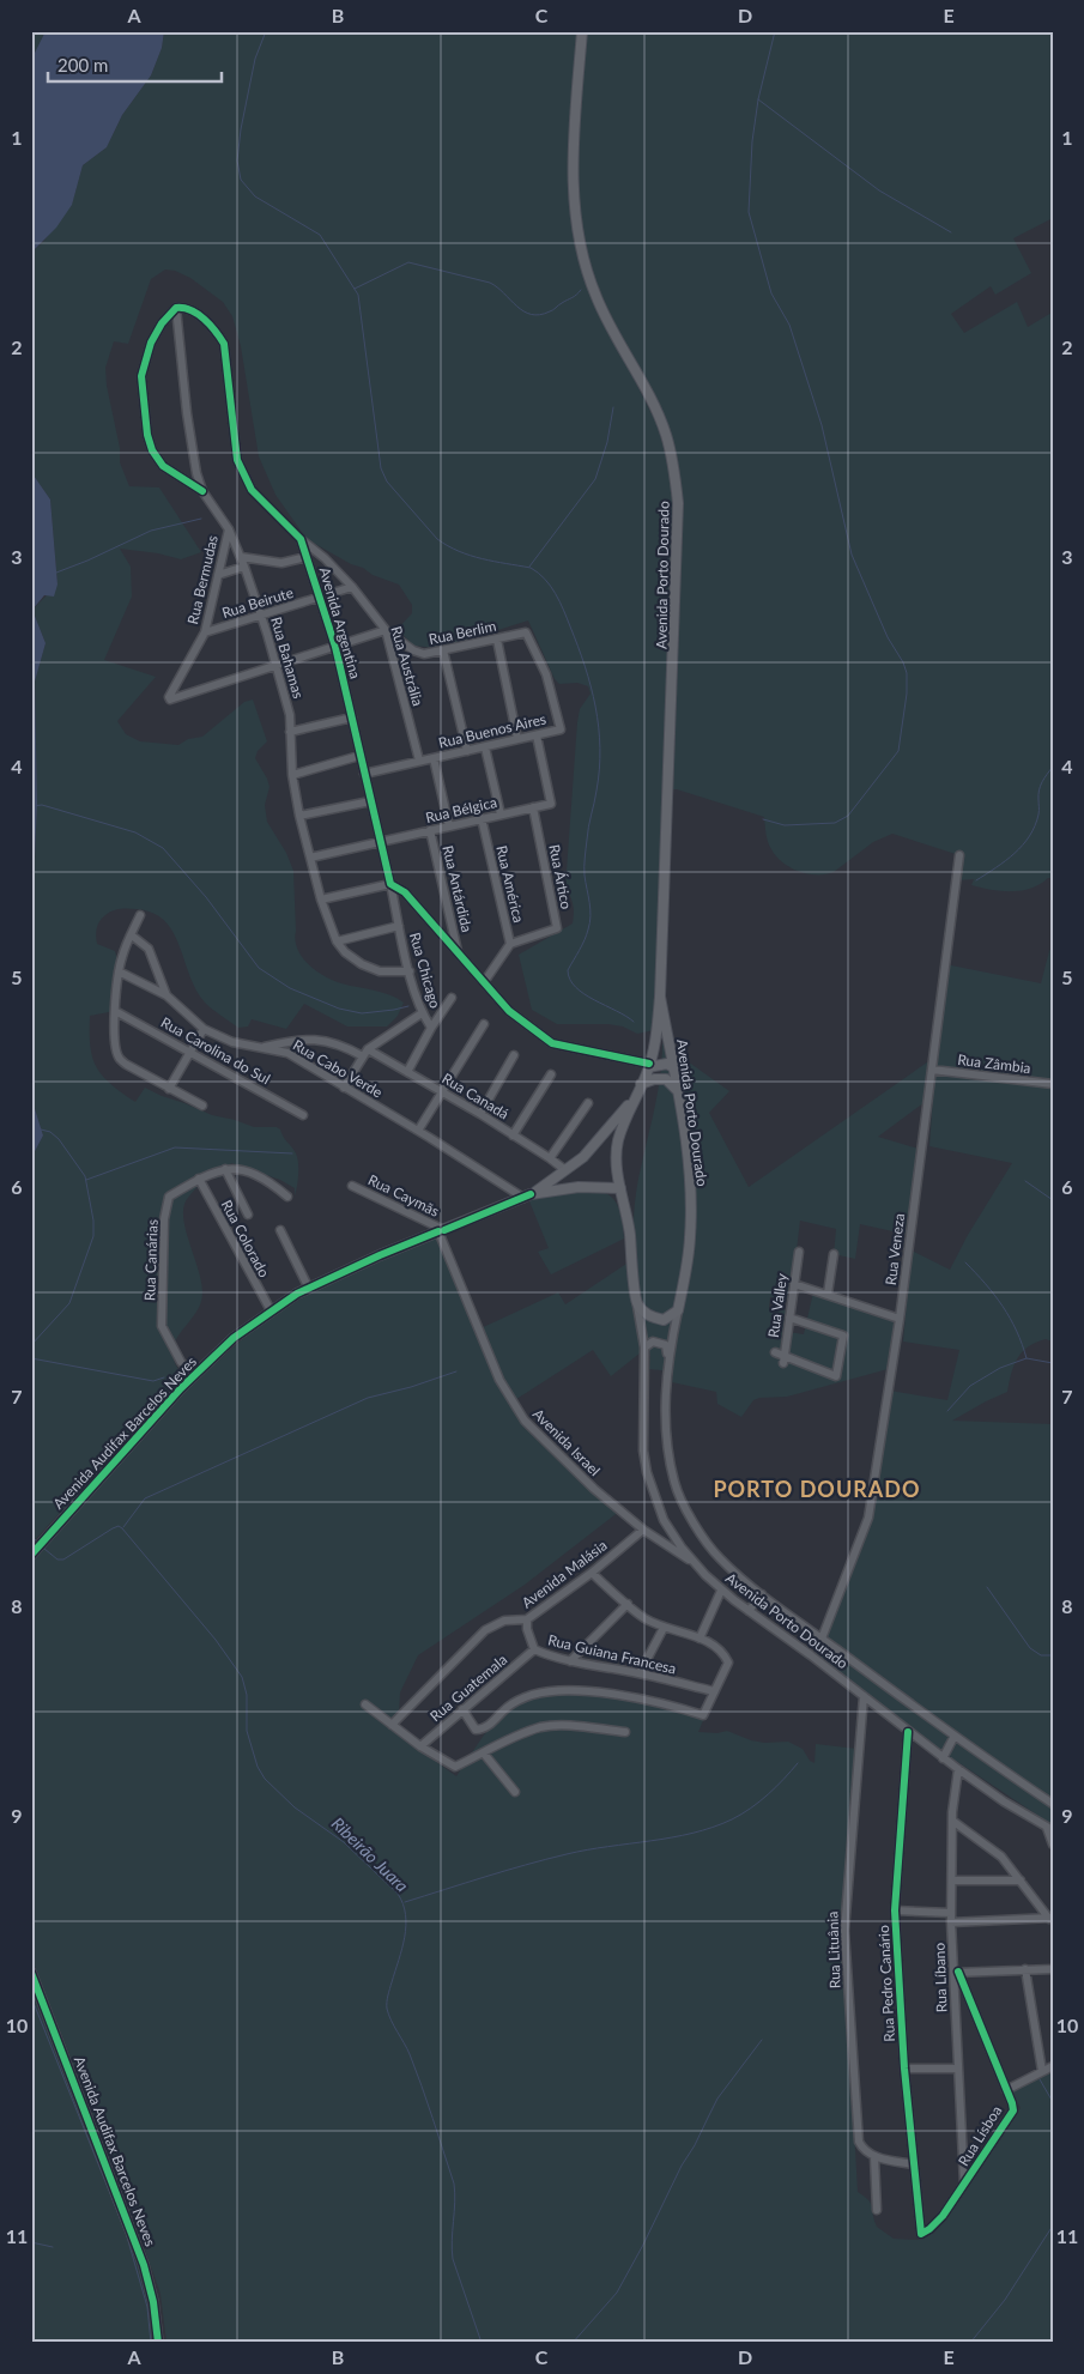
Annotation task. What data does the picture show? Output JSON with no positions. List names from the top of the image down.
{
  "streets": {
    "main road": ["Avenida Porto Dourado", "Avenida Audifax Barcelos Neves"],
    "street": [
      "Rua Bermudas",
      "Rua Beirute",
      "Avenida Argentina",
      "Rua Berlim",
      "Rua Bahamas",
      "Rua Austrália",
      "Rua Buenos Aires",
      "Rua Bélgica",
      "Rua Ártico",
      "Rua América",
      "Rua Antárdida",
      "Rua Chicago",
      "Rua Carolina do Sul",
      "Rua Zâmbia",
      "Rua Cabo Verde",
      "Rua Canadá",
      "Rua Caymãs",
      "Rua Colorado",
      "Rua Veneza",
      "Rua Canárias",
      "Rua Valley",
      "Avenida Israel",
      "Avenida Malásia",
      "Rua Guiana Francesa",
      "Rua Guatemala",
      "Rua Lituânia",
      "Rua Líbano",
      "Rua Pedro Canário",
      "Rua Lísboa"
    ]
  },
  "crossings": [
    ["Avenida Porto Dourado", "Rua Veneza"],
    ["Avenida Porto Dourado", "Avenida Audifax Barcelos Neves"],
    ["Avenida Porto Dourado", "Avenida Israel"],
    ["Avenida Porto Dourado", "Rua Lituânia"],
    ["Avenida Porto Dourado", "Rua Líbano"],
    ["Avenida Porto Dourado", "Rua Pedro Canário"],
    ["Rua Bermudas", "Rua Beirute"],
    ["Rua Bermudas", "Rua Bahamas"],
    ["Rua Beirute", "Avenida Argentina"],
    ["Rua Beirute", "Rua Bahamas"],
    ["Rua Beirute", "Rua Austrália"],
    ["Avenida Argentina", "Rua Bahamas"],
    ["Avenida Argentina", "Rua Austrália"],
    ["Avenida Argentina", "Rua Buenos Aires"],
    ["Avenida Argentina", "Rua Bélgica"],
    ["Avenida Argentina", "Rua Chicago"],
    ["Rua Berlim", "Rua Austrália"],
    ["Rua Berlim", "Rua Buenos Aires"],
    ["Rua Bahamas", "Rua Bélgica"],
    ["Rua Bahamas", "Rua Chicago"],
    ["Rua Austrália", "Rua Buenos Aires"],
    ["Rua Bélgica", "Rua Ártico"],
    ["Rua Bélgica", "Rua América"],
    ["Rua Bélgica", "Rua Antárdida"],
    ["Rua Ártico", "Rua América"],
    ["Rua Chicago", "Rua Canadá"],
    ["Rua Zâmbia", "Rua Veneza"],
    ["Rua Cabo Verde", "Rua Canadá"],
    ["Rua Cabo Verde", "Avenida Audifax Barcelos Neves"],
    ["Rua Canadá", "Avenida Audifax Barcelos Neves"],
    ["Rua Caymãs", "Avenida Audifax Barcelos Neves"],
    ["Rua Caymãs", "Avenida Israel"],
    ["Rua Colorado", "Rua Canárias"],
    ["Rua Colorado", "Avenida Audifax Barcelos Neves"],
    ["Rua Canárias", "Avenida Audifax Barcelos Neves"],
    ["Avenida Audifax Barcelos Neves", "Avenida Israel"],
    ["Avenida Israel", "Avenida Malásia"],
    ["Avenida Malásia", "Rua Guiana Francesa"],
    ["Rua Guiana Francesa", "Rua Guatemala"],
    ["Rua Líbano", "Rua Lísboa"],
    ["Rua Pedro Canário", "Rua Lísboa"]
  ],
  "districts": ["PORTO DOURADO"],
  "water": ["Ribeirão Juara"],
  "scale_bar": "200 m",
  "grid": {
    "columns": [
      "A",
      "B",
      "C",
      "D",
      "E"
    ],
    "rows": [
      "1",
      "2",
      "3",
      "4",
      "5",
      "6",
      "7",
      "8",
      "9",
      "10",
      "11"
    ]
  }
}
